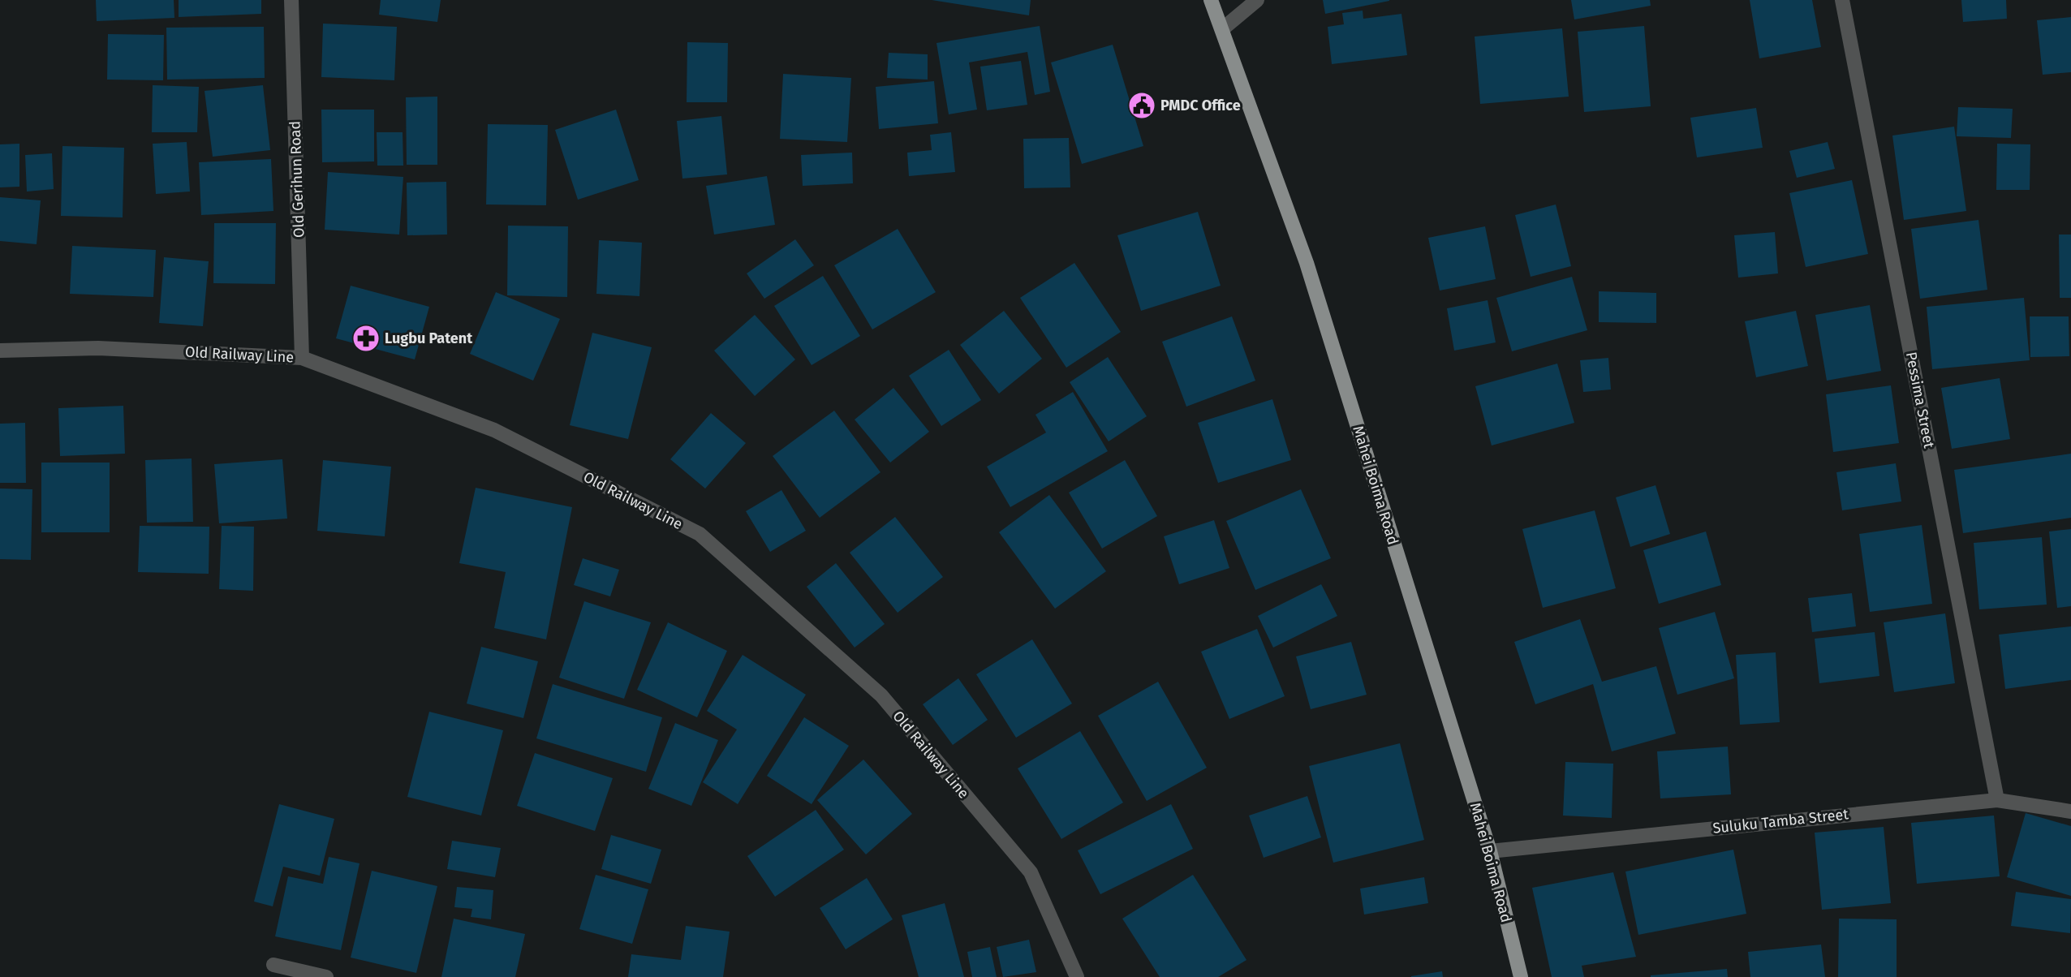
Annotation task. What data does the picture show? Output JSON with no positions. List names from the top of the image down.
{
  "streets": {
    "main road": ["Mahei Boima Road"],
    "street": [
      "Old Gerihun Road",
      "Old Railway Line",
      "Pessima Street",
      "Suluku Tamba Street"
    ]
  },
  "crossings": [
    ["Old Gerihun Road", "Old Railway Line"],
    ["Pessima Street", "Suluku Tamba Street"],
    ["Mahei Boima Road", "Suluku Tamba Street"]
  ],
  "places": {
    "public building": ["PMDC Office"],
    "pharmacy": ["Lugbu Patent"]
  }
}
